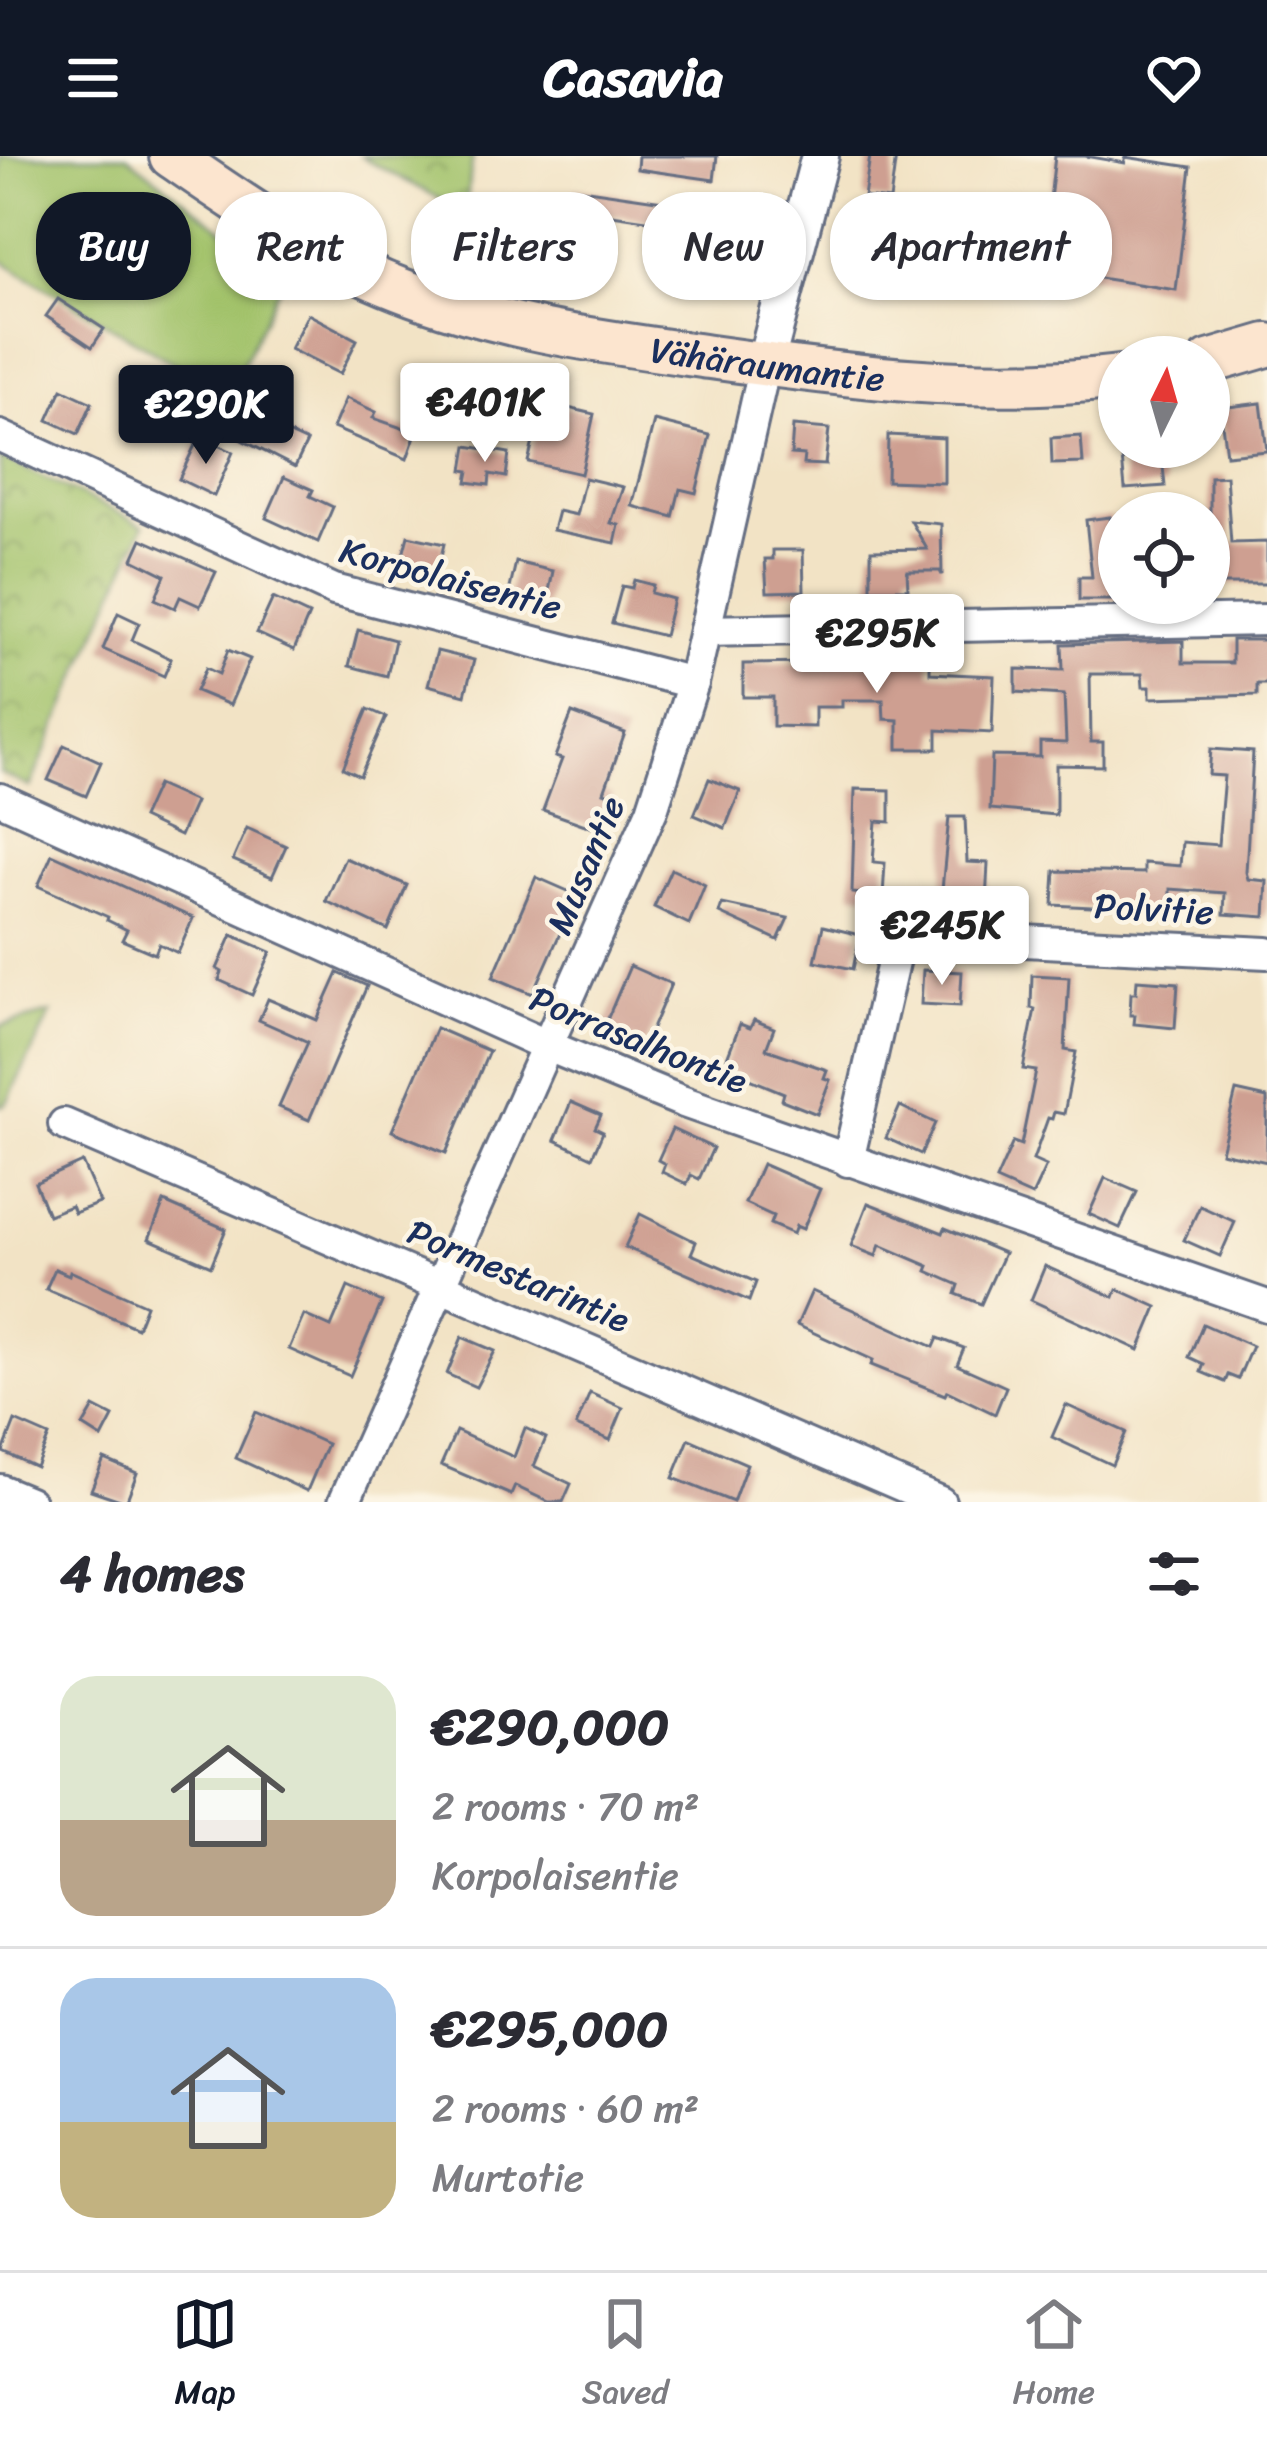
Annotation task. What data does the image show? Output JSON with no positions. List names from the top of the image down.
{
  "streets": {
    "main road": ["Vähäraumantie"],
    "street": [
      "Korpolaisentie",
      "Musantie",
      "Polvitie",
      "Porrasalhontie",
      "Pormestarintie"
    ]
  },
  "crossings": [
    ["Vähäraumantie", "Musantie"],
    ["Korpolaisentie", "Musantie"],
    ["Musantie", "Porrasalhontie"],
    ["Musantie", "Pormestarintie"],
    ["Polvitie", "Porrasalhontie"]
  ],
  "north": "top",
  "page": {
    "header": "Casavia",
    "chip": [
      "Buy",
      "Rent",
      "Filters",
      "New",
      "Apartment"
    ],
    "price": [
      "€401K",
      "€290K",
      "€295K",
      "€245K"
    ],
    "heading": "4 homes",
    "list": [
      {
        "name": "€290,000",
        "note": "2 rooms · 70 m² · Korpolaisentie"
      },
      {
        "name": "€295,000",
        "note": "2 rooms · 60 m² · Murtotie"
      }
    ],
    "tabs": ["Map", "Saved", "Home"]
  }
}
